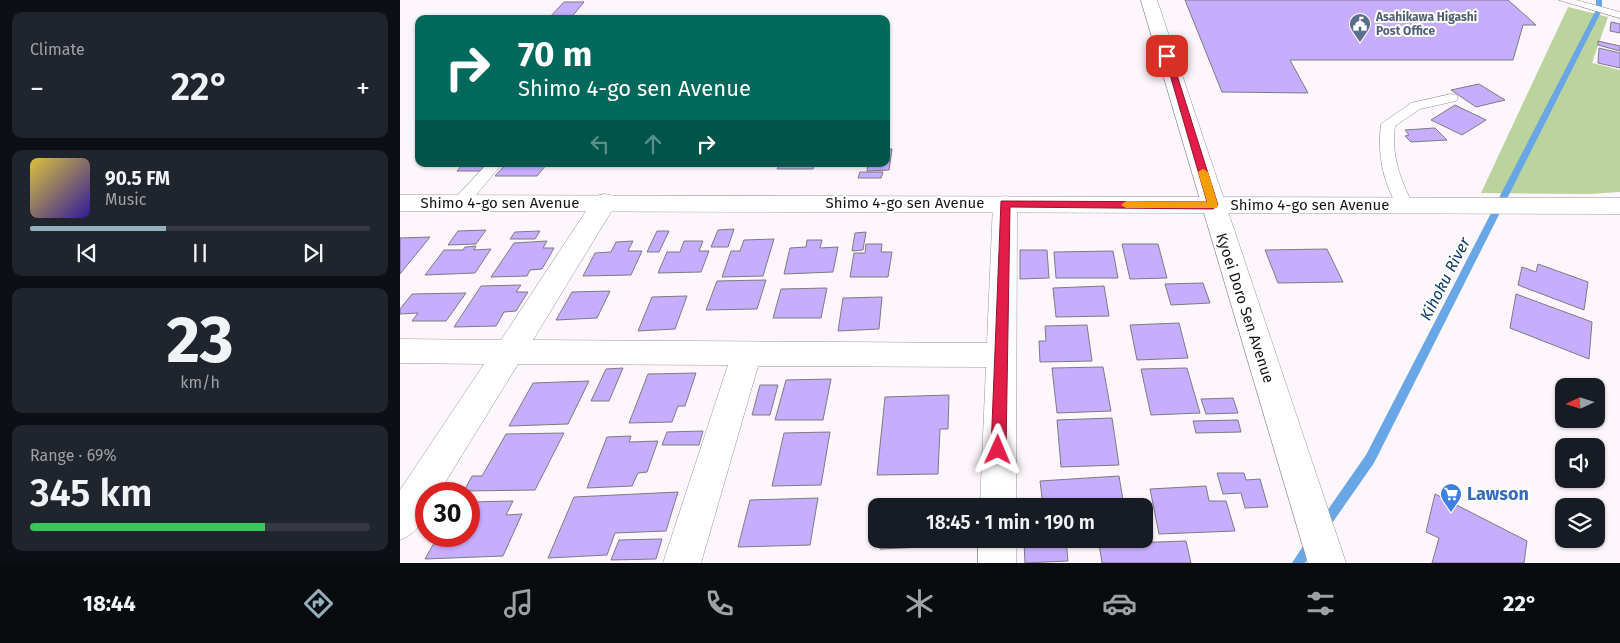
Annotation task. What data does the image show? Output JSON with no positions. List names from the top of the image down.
{
  "streets": {
    "street": ["Shimo 4-go sen Avenue", "Kyoei Doro Sen Avenue"]
  },
  "crossings": [
    ["Shimo 4-go sen Avenue", "Kyoei Doro Sen Avenue"]
  ],
  "water": ["Kihoku River"],
  "places": {
    "public building": ["Asahikawa Higashi Post Office"],
    "supermarket": ["Lawson"]
  },
  "north": "left",
  "page": {
    "tile": [
      "Climate",
      ["23", "km/h"],
      ["Range · 69%", "345 km"]
    ],
    "turn": ["70 m", "Shimo 4-go sen Avenue"],
    "heat": ["−", "22°", "+"],
    "song": ["90.5 FM", "Music"],
    "limit": "30",
    "trip": "18:45 · 1 min · 190 m",
    "tabs": ["18:44", "22°"]
  }
}
